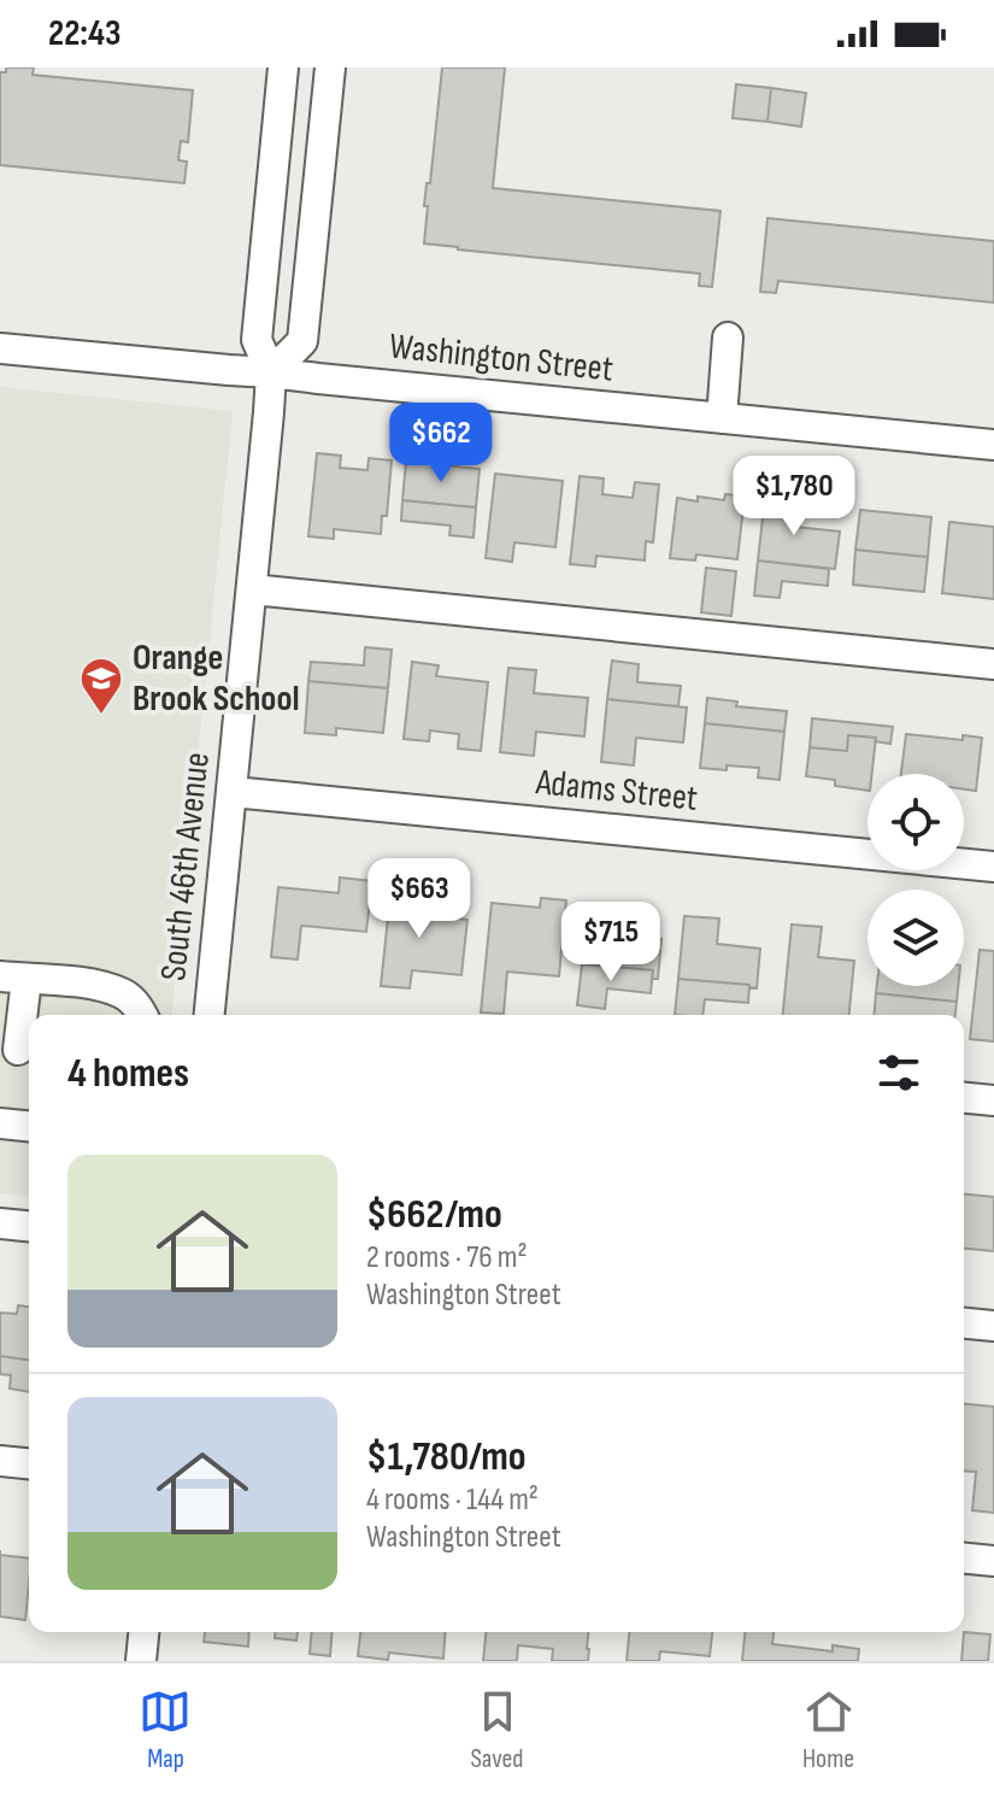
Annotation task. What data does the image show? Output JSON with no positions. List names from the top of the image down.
{
  "streets": {
    "street": ["Washington Street", "Adams Street", "South 46th Avenue"]
  },
  "crossings": [
    ["Washington Street", "South 46th Avenue"],
    ["Adams Street", "South 46th Avenue"]
  ],
  "places": {
    "school or university": ["Orange Brook School"]
  },
  "page": {
    "status": "22:43",
    "price": [
      "$662",
      "$1,780",
      "$663",
      "$715"
    ],
    "heading": "4 homes",
    "list": [
      {
        "name": "$662/mo",
        "note": "2 rooms · 76 m² · Washington Street"
      },
      {
        "name": "$1,780/mo",
        "note": "4 rooms · 144 m² · Washington Street"
      }
    ],
    "tabs": ["Map", "Saved", "Home"]
  }
}
